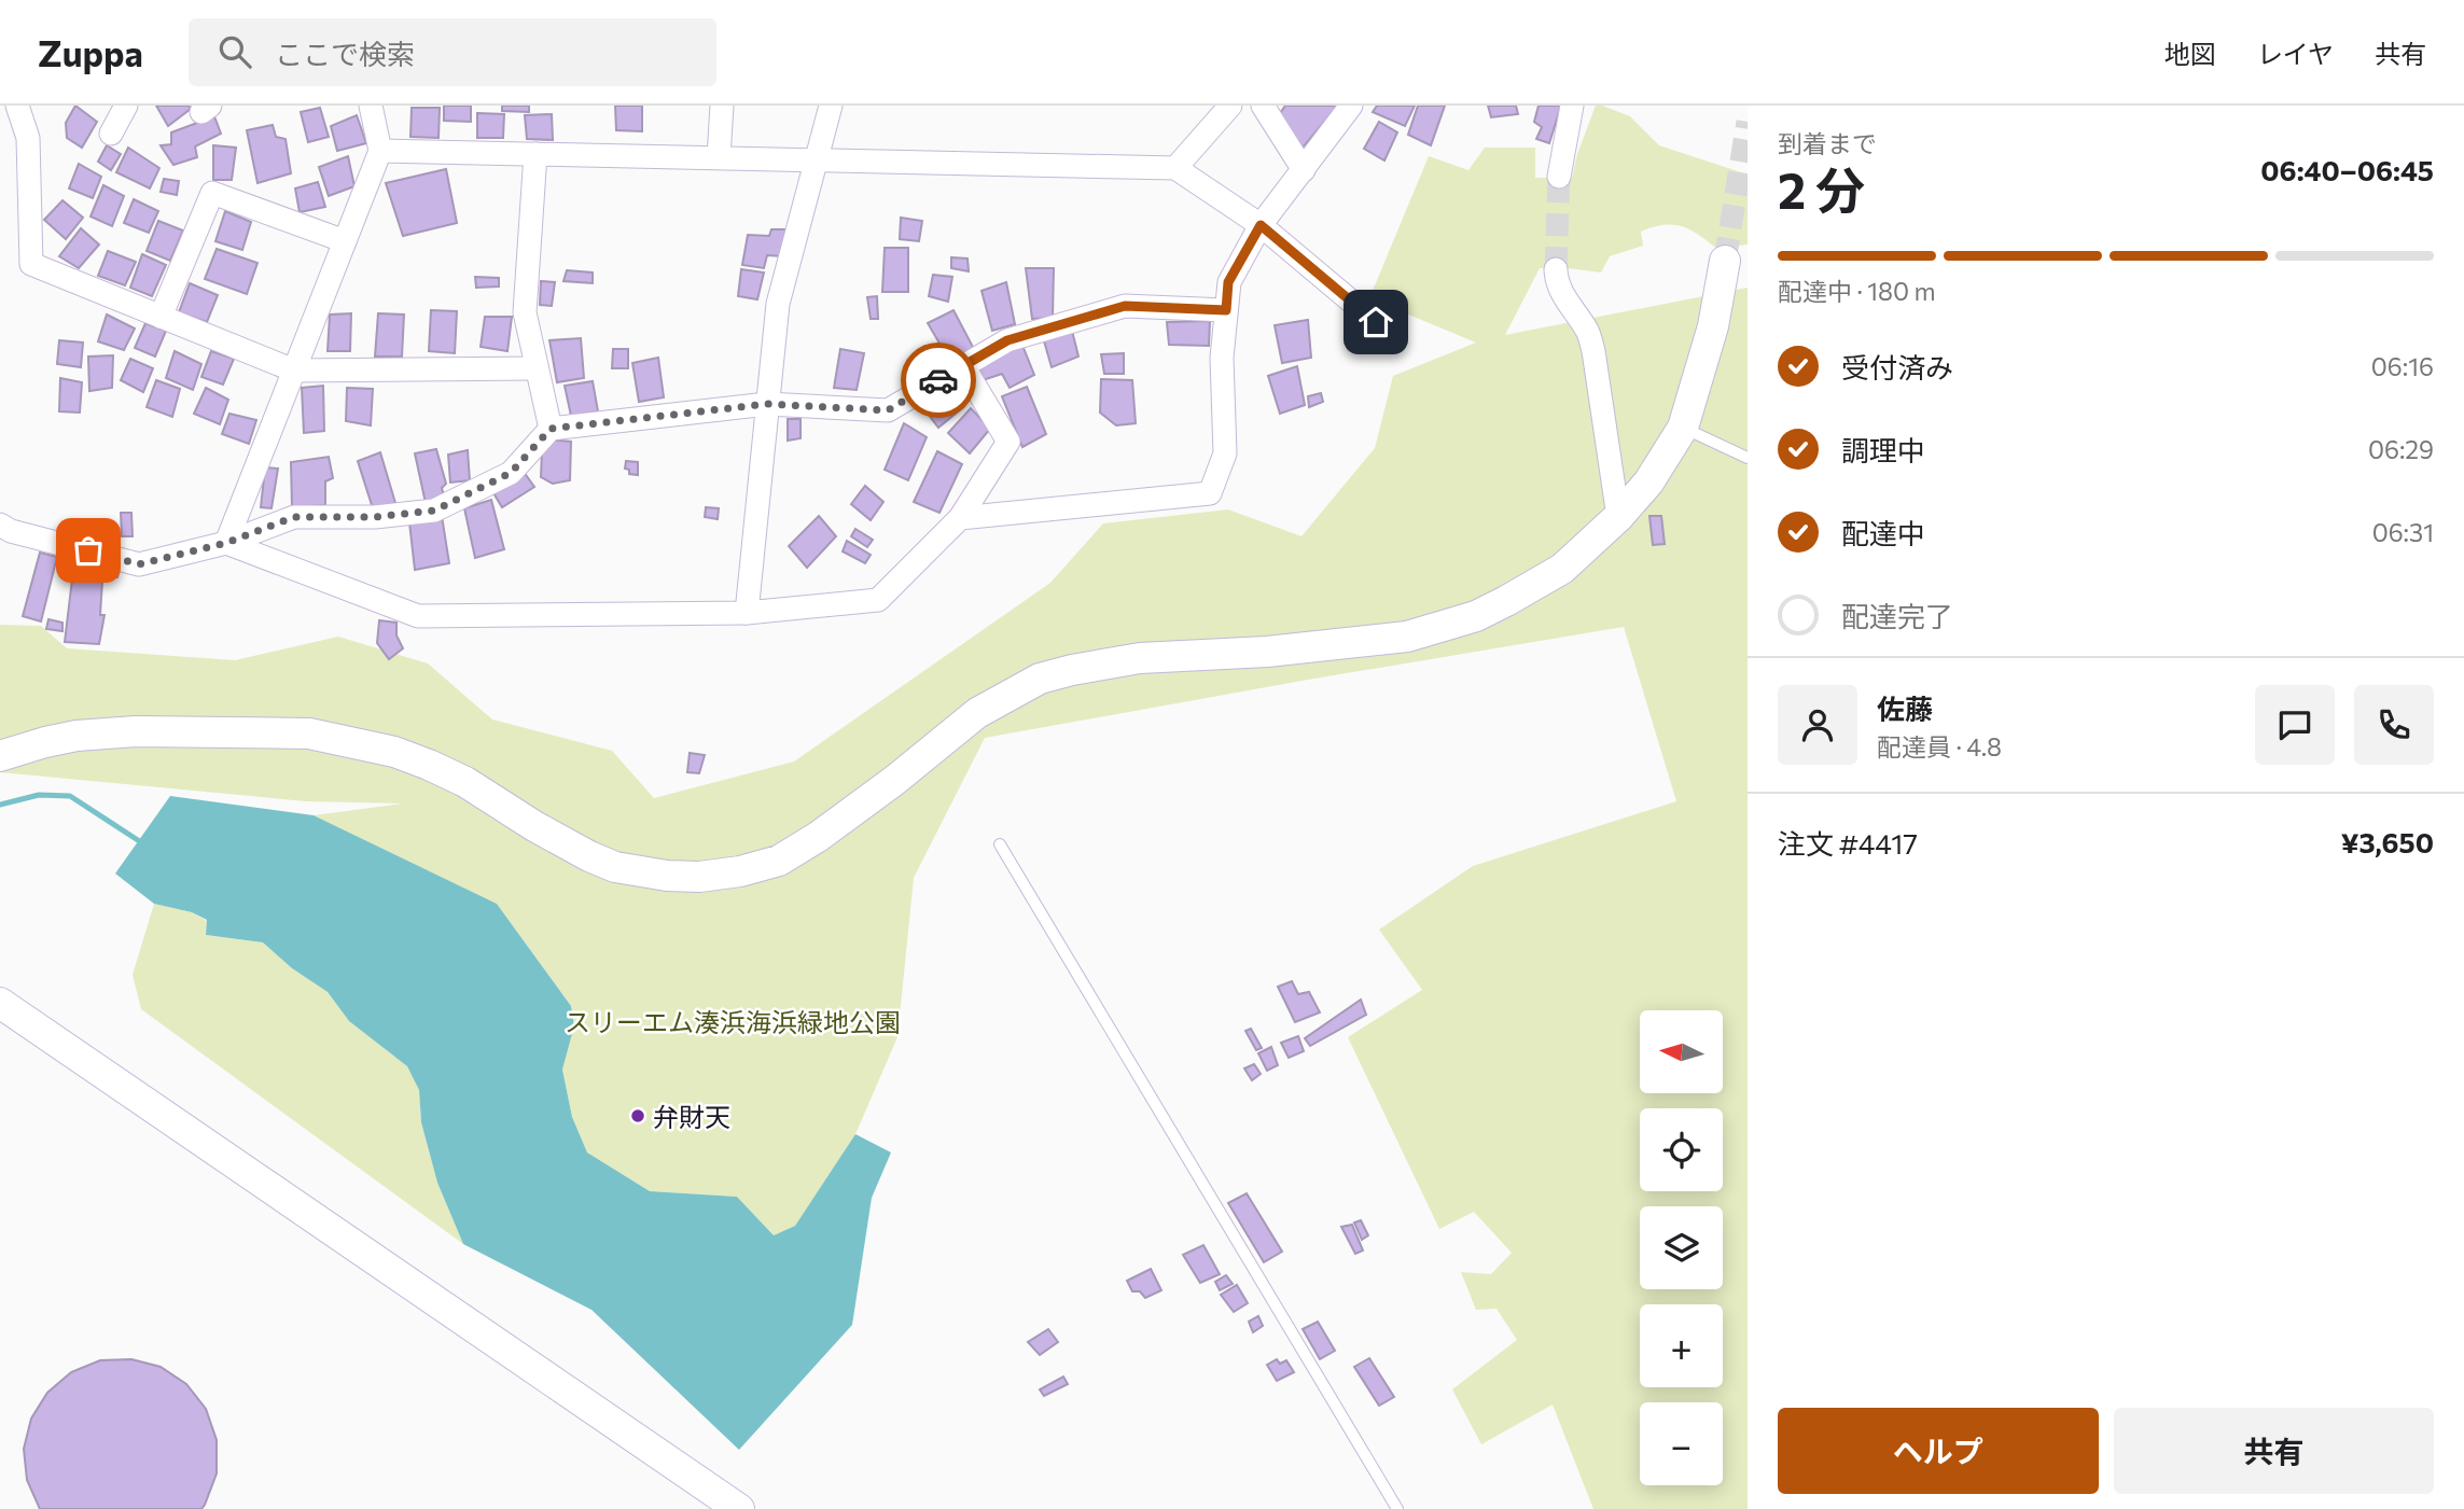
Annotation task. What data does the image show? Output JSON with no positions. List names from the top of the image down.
{
  "parks": ["スリーエム湊浜海浜緑地公園"],
  "places": ["弁財天"],
  "north": "left",
  "page": {
    "header": "Zuppa",
    "search": "ここで検索",
    "nav": ["地図", "レイヤ", "共有"],
    "heading": ["2 分", "到着まで", "06:40–06:45"],
    "panel": [
      "佐藤",
      "配達員 · 4.8",
      "注文 #4417",
      "¥3,650"
    ],
    "bar": "配達中 · 180 m",
    "list": [
      ["受付済み", "06:16"],
      ["調理中", "06:29"],
      ["配達中", "06:31"],
      "配達完了"
    ],
    "map_buttons": ["+", "−"],
    "buttons": ["ヘルプ", "共有"]
  }
}
